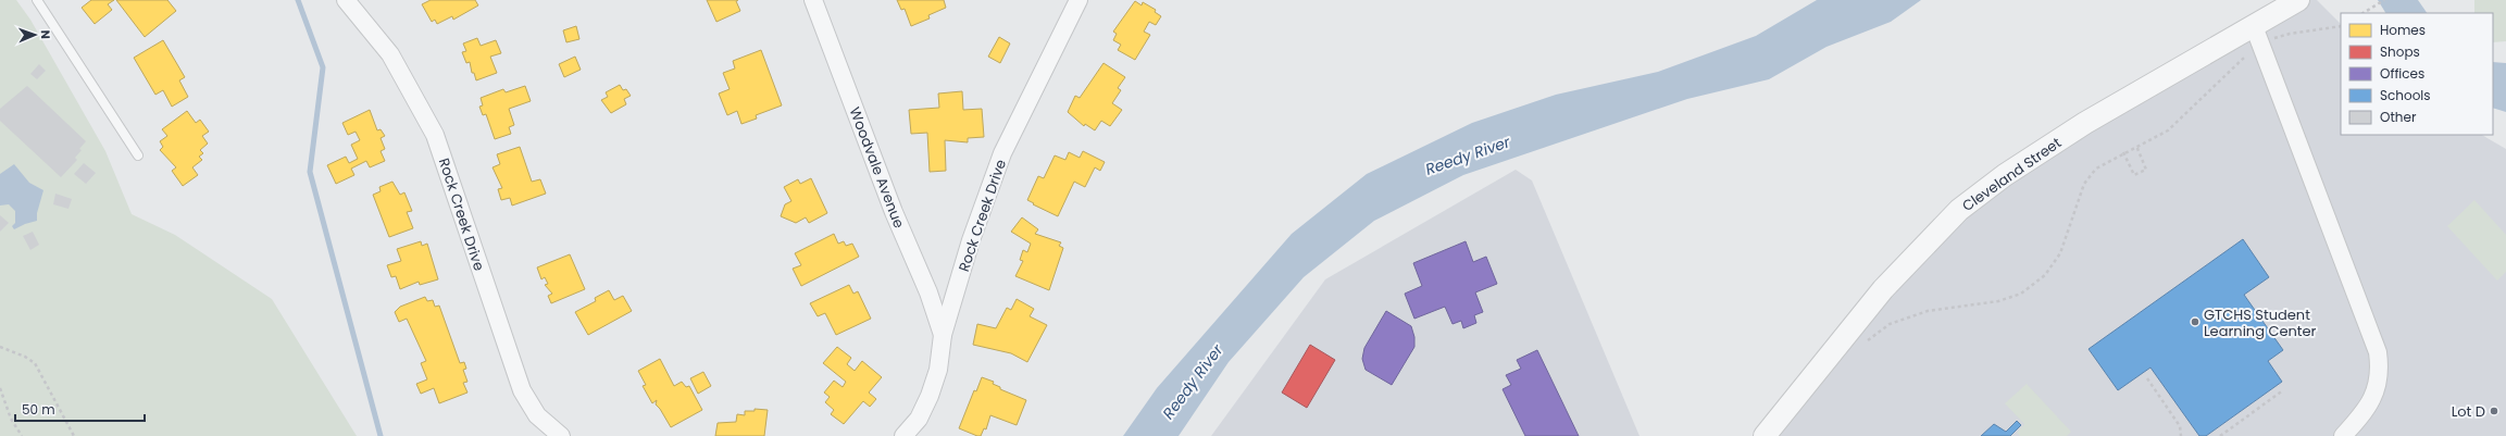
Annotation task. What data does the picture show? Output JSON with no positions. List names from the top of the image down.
{
  "streets": {
    "street": ["Woodvale Avenue", "Cleveland Street", "Rock Creek Drive"]
  },
  "crossings": [
    ["Woodvale Avenue", "Rock Creek Drive"]
  ],
  "water": ["Reedy River"],
  "places": ["GTCHS Student Learning Center", "Lot D"],
  "legend": [
    "Homes",
    "Shops",
    "Offices",
    "Schools",
    "Other"
  ],
  "scale_bar": "50 m",
  "north": "right"
}
